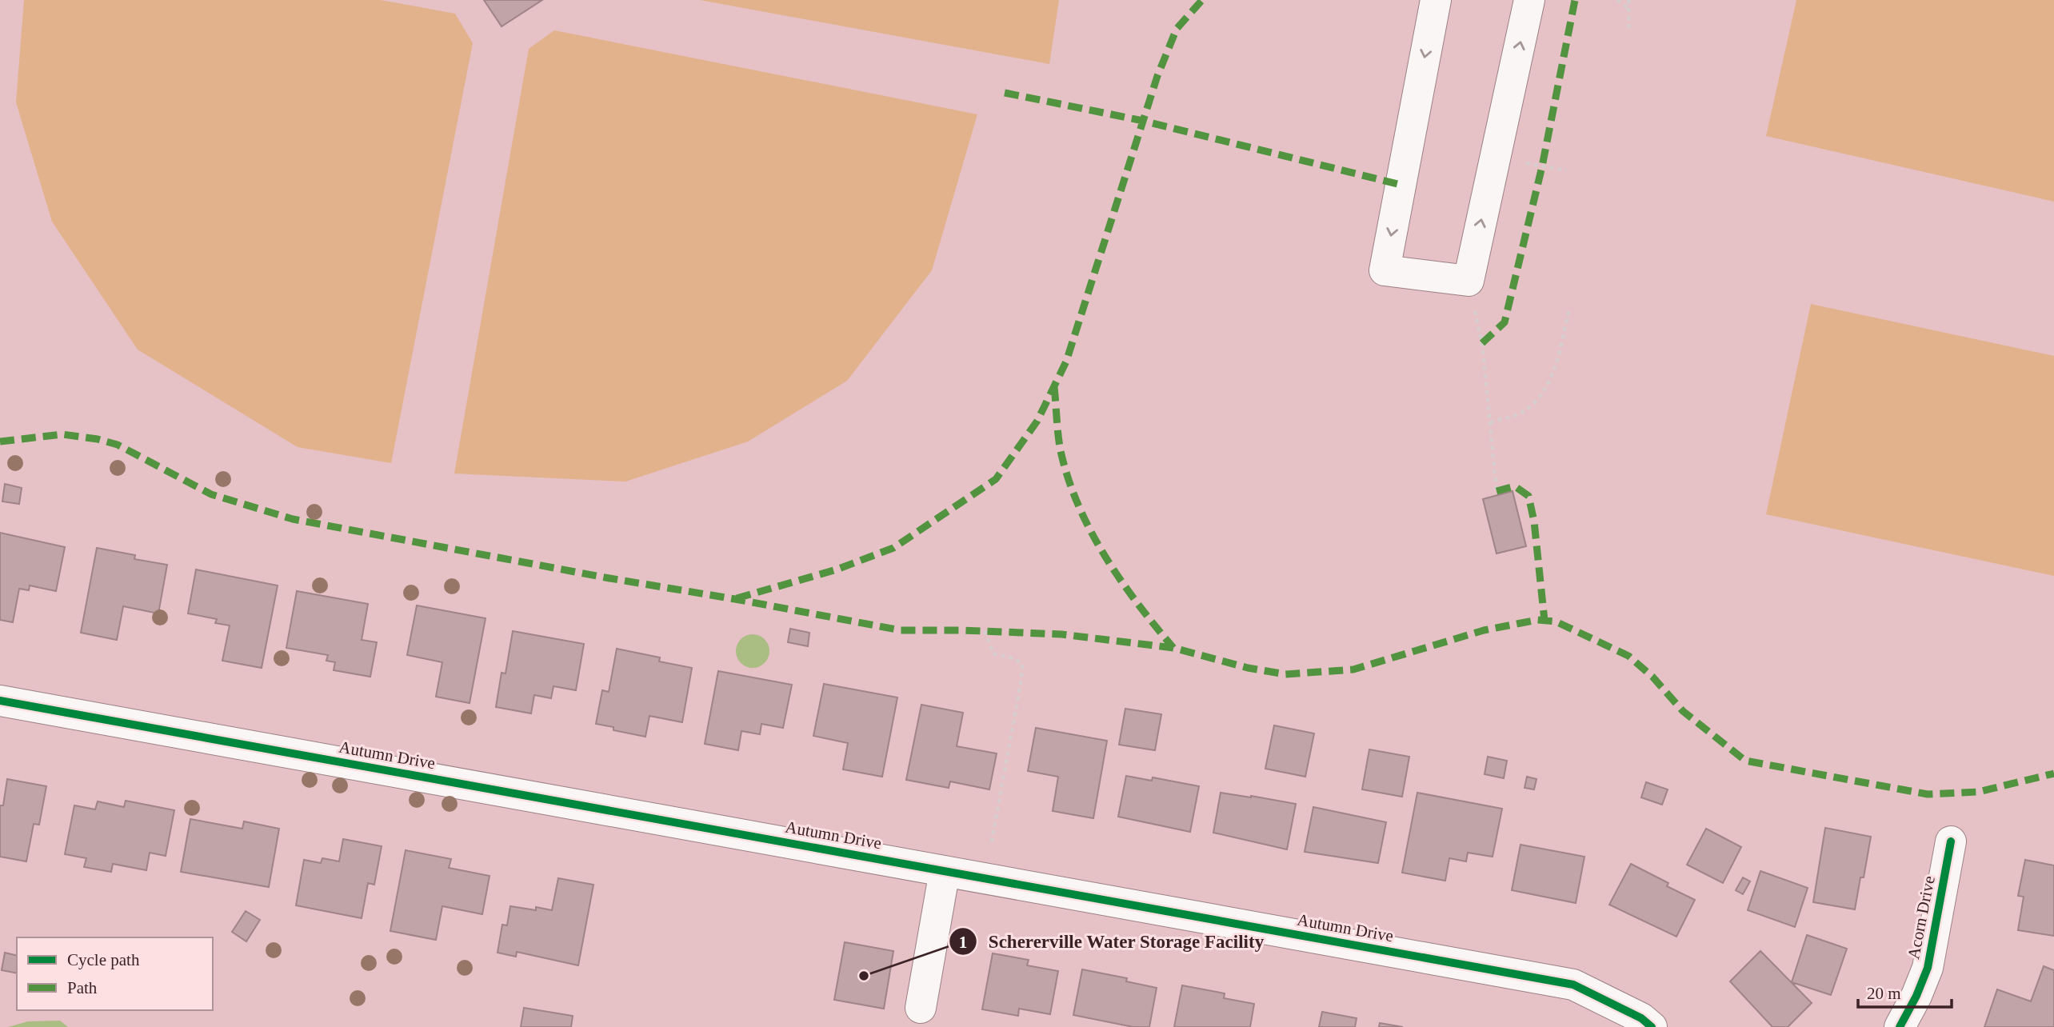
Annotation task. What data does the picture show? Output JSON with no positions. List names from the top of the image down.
{
  "streets": {
    "street": ["Autumn Drive", "Acorn Drive"]
  },
  "places": ["Schererville Water Storage Facility"],
  "legend": ["Cycle path", "Path"],
  "scale_bar": "20 m"
}
